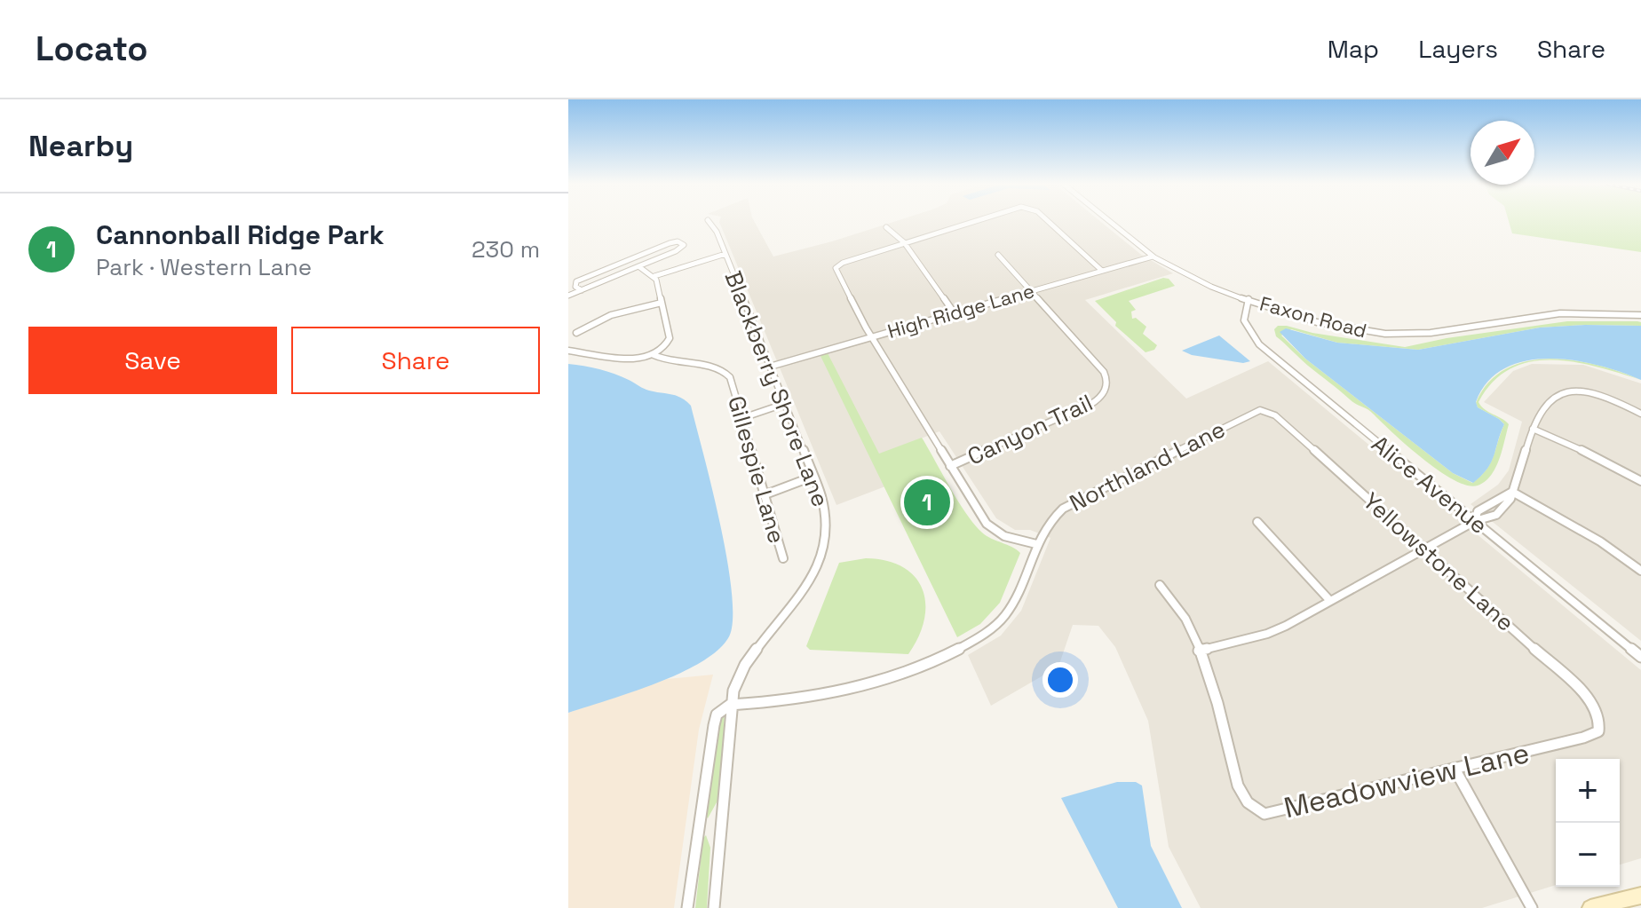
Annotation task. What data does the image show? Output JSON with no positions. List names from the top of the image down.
{
  "streets": {
    "street": [
      "High Ridge Lane",
      "Faxon Road",
      "Blackberry Shore Lane",
      "Canyon Trail",
      "Northland Lane",
      "Gillespie Lane",
      "Alice Avenue",
      "Yellowstone Lane",
      "Meadowview Lane"
    ]
  },
  "crossings": [
    ["High Ridge Lane", "Faxon Road"],
    ["High Ridge Lane", "Blackberry Shore Lane"],
    ["High Ridge Lane", "Canyon Trail"],
    ["Faxon Road", "Alice Avenue"],
    ["Blackberry Shore Lane", "Northland Lane"],
    ["Northland Lane", "Yellowstone Lane"],
    ["Yellowstone Lane", "Meadowview Lane"]
  ],
  "north": "top right",
  "page": {
    "header": "Locato",
    "nav": ["Map", "Layers", "Share"],
    "heading": "Nearby",
    "list": [
      {
        "mark": "1",
        "name": "Cannonball Ridge Park",
        "note": "Park · Western Lane",
        "value": "230 m"
      }
    ],
    "buttons": ["Save", "Share"],
    "pins": "1",
    "map_buttons": ["+", "−"]
  }
}
